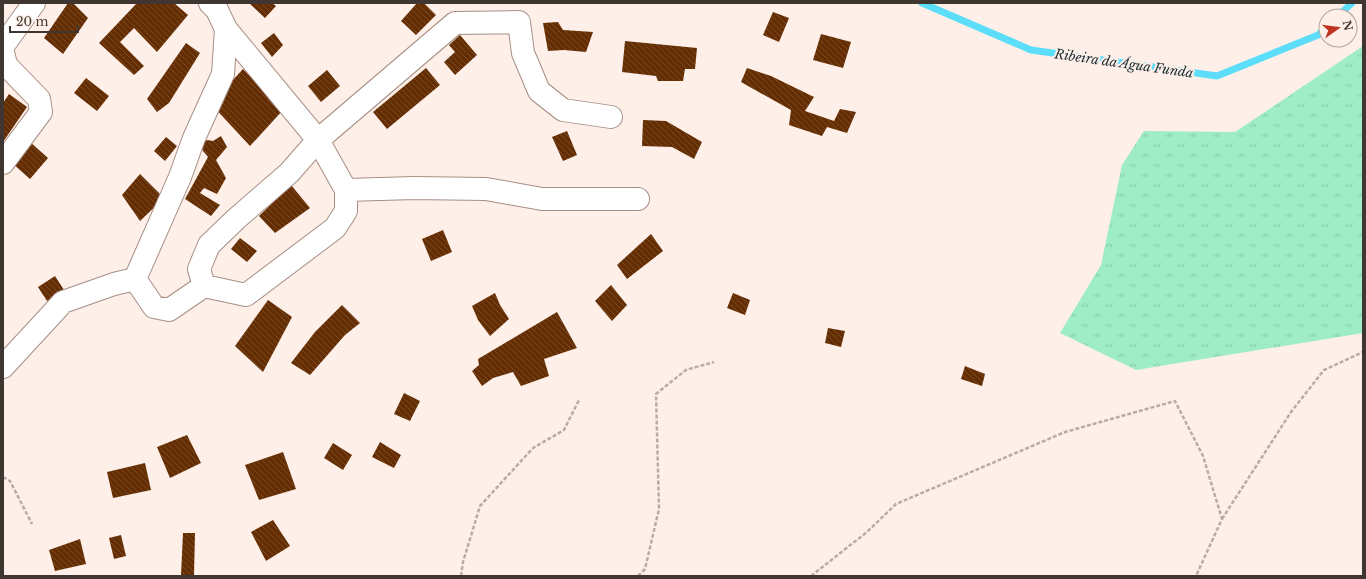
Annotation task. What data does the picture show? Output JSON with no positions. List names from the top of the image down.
{
  "water": ["Ribeira da Água Funda"],
  "scale_bar": "20 m",
  "north": "right"
}
